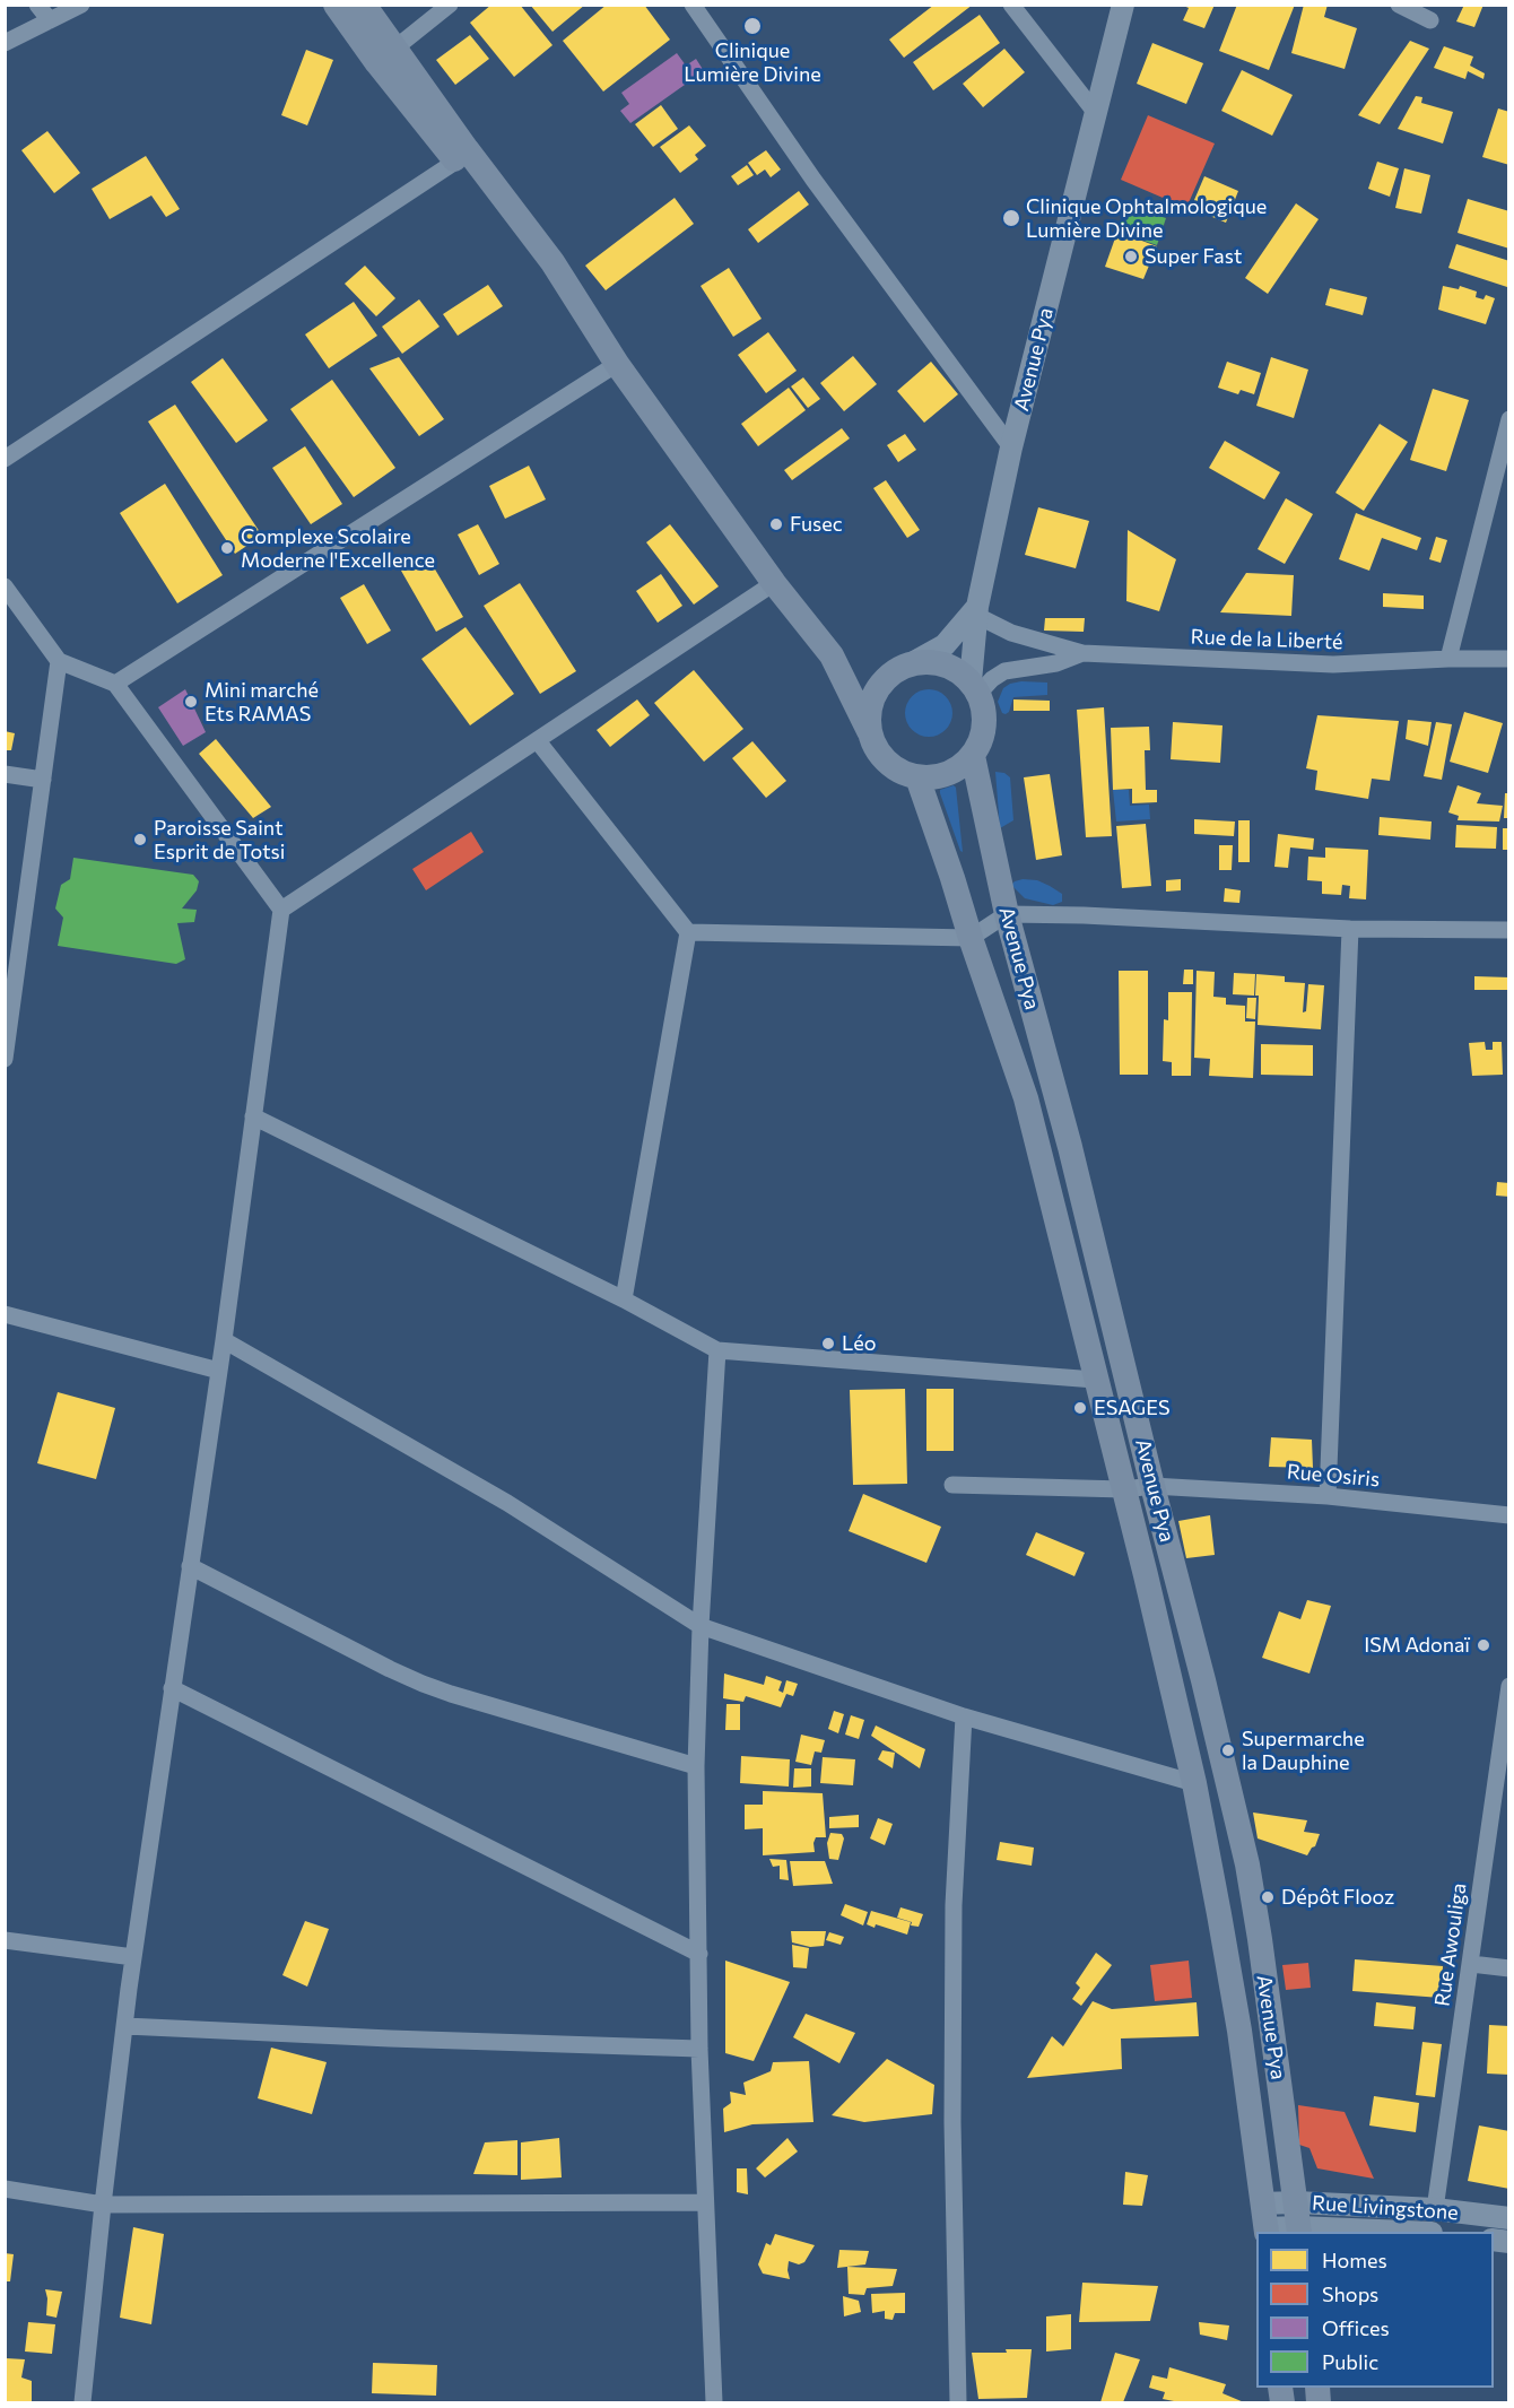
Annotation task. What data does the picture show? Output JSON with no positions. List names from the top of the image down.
{
  "streets": {
    "main road": ["Avenue Pya"],
    "street": [
      "Rue de la Liberté",
      "Rue Osiris",
      "Rue Awouliga",
      "Rue Livingstone"
    ]
  },
  "crossings": [
    ["Avenue Pya", "Rue Osiris"],
    ["Avenue Pya", "Rue Livingstone"],
    ["Rue Awouliga", "Rue Livingstone"]
  ],
  "places": [
    "Clinique Lumière Divine",
    "Clinique Ophtalmologique Lumière Divine",
    "Super Fast",
    "Fusec",
    "Complexe Scolaire Moderne l'Excellence",
    "Mini marché Ets RAMAS",
    "Paroisse Saint Esprit de Totsi",
    "Léo",
    "ESAGES",
    "ISM Adonaï",
    "Supermarche la Dauphine",
    "Dépôt Flooz"
  ],
  "legend": [
    "Homes",
    "Shops",
    "Offices",
    "Public"
  ]
}
